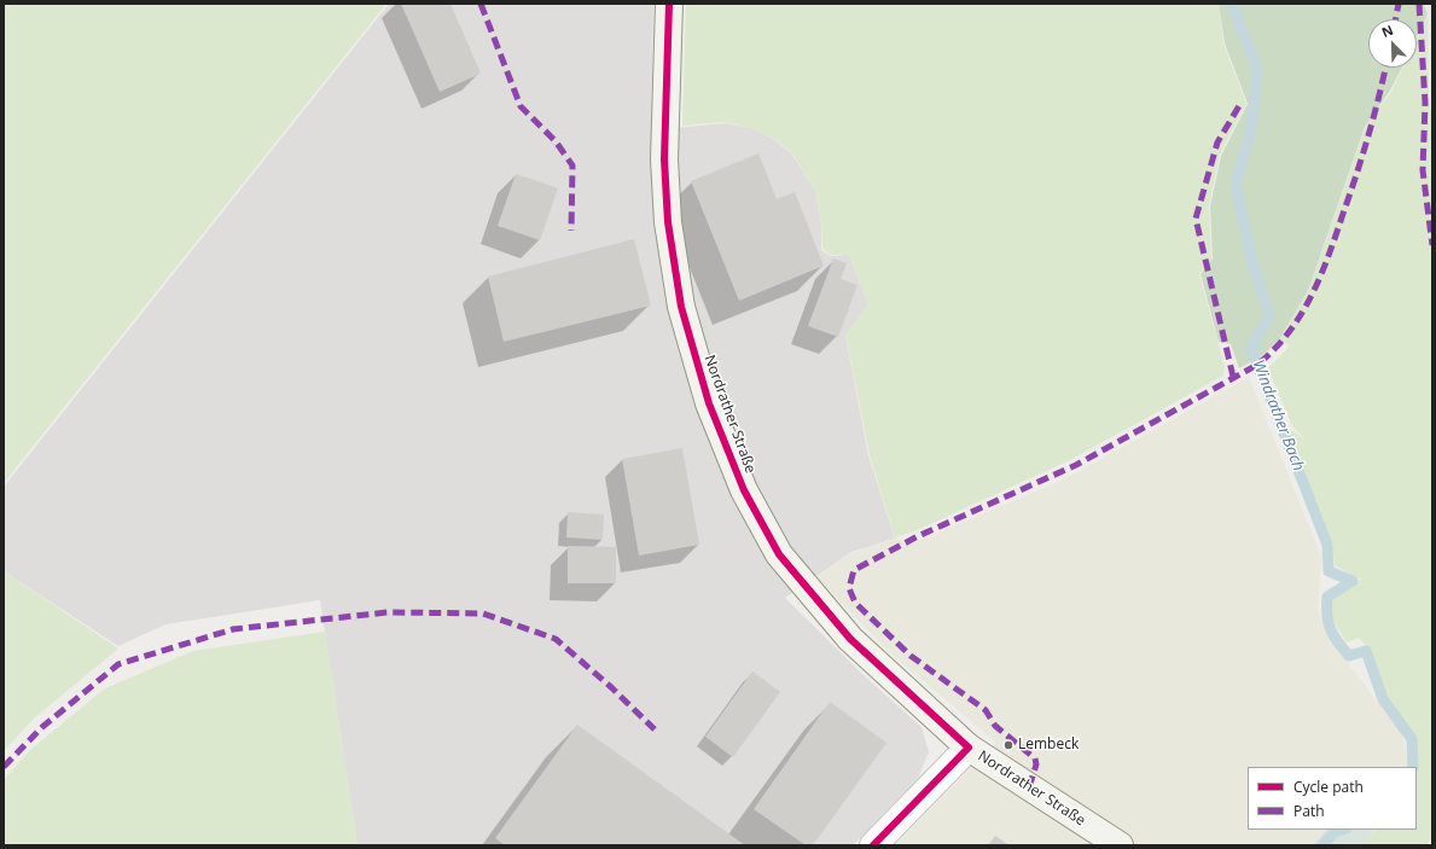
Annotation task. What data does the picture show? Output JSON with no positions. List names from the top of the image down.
{
  "streets": {
    "main road": ["Nordrather Straße"]
  },
  "water": ["Windrather Bach"],
  "places": ["Lembeck"],
  "legend": ["Cycle path", "Path"],
  "north": "top left"
}
